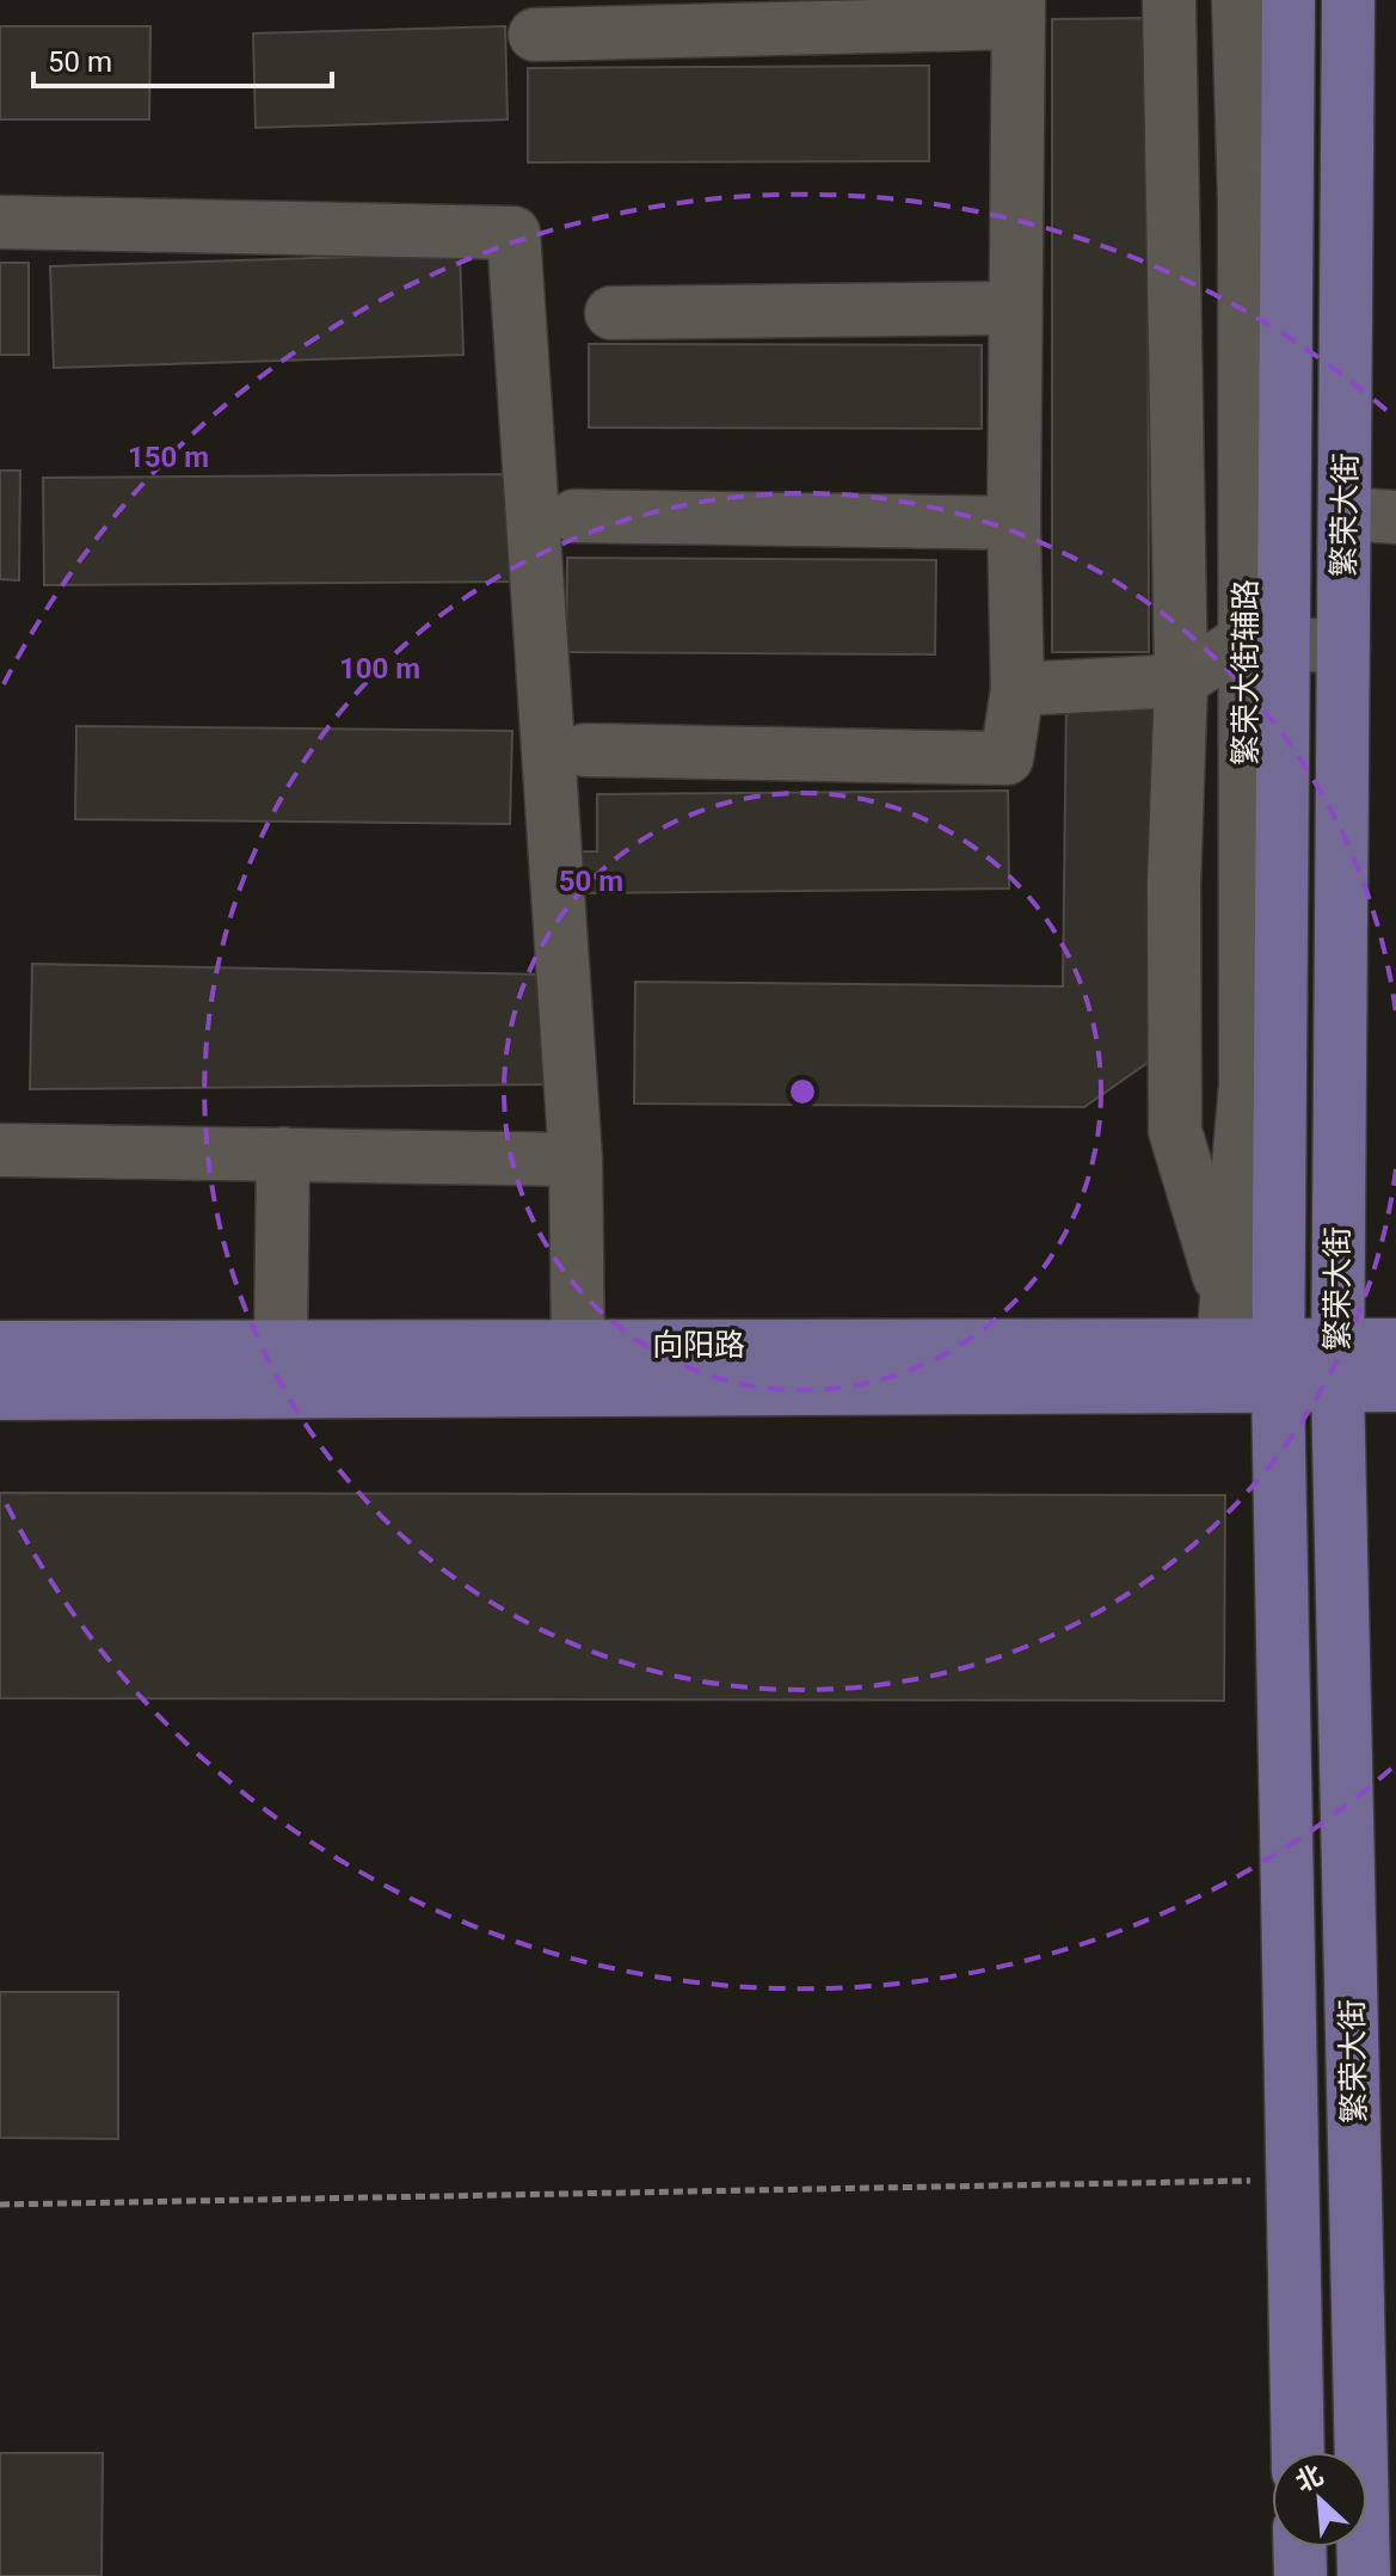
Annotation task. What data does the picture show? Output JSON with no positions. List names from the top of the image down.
{
  "streets": {
    "main road": ["繁荣大街", "向阳路"],
    "street": ["繁荣大街辅路"]
  },
  "crossings": [
    ["繁荣大街", "繁荣大街辅路"],
    ["繁荣大街", "向阳路"],
    ["繁荣大街辅路", "向阳路"]
  ],
  "scale_bar": "50 m",
  "north": "top left",
  "rings": ["150 m", "100 m", "50 m"]
}
